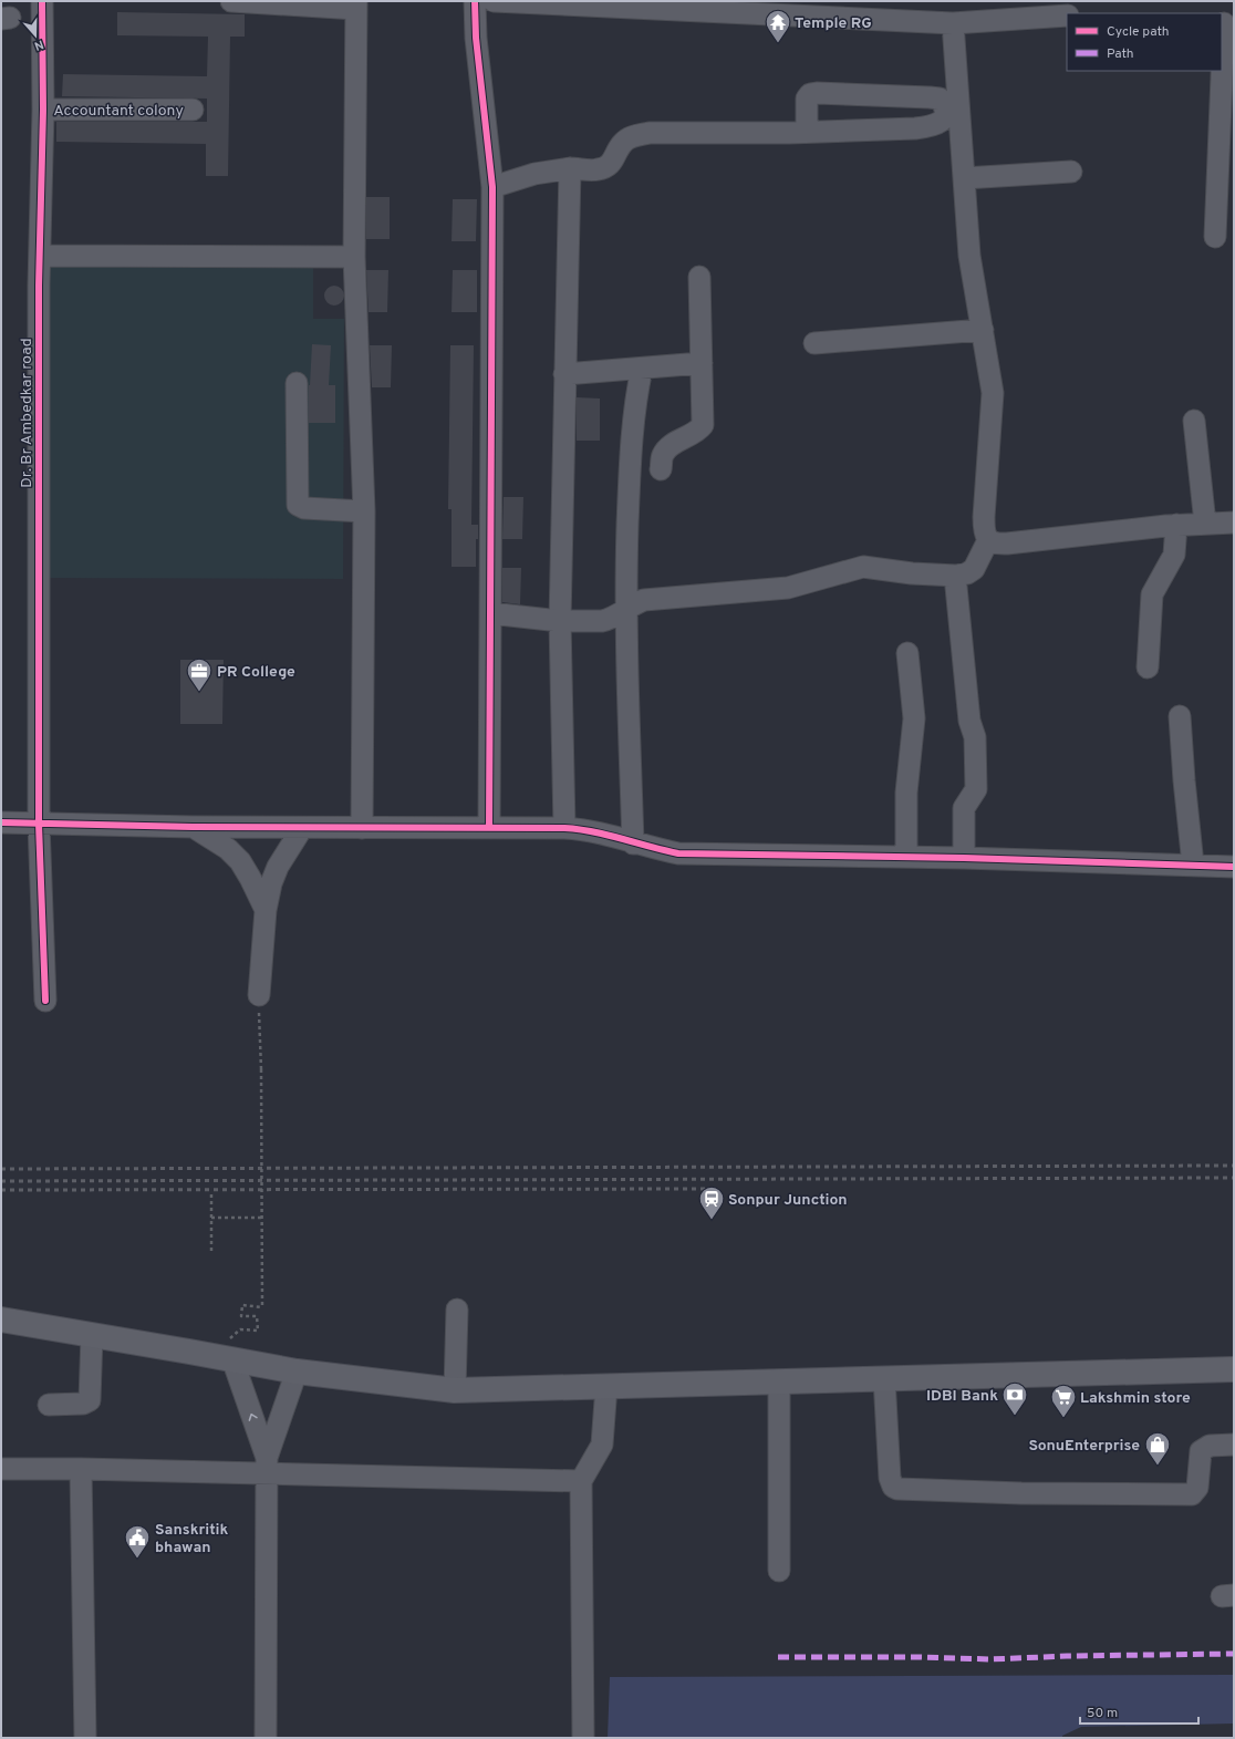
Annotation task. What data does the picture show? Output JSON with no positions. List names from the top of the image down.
{
  "streets": {
    "street": ["Accountant colony", "Dr. Br Ambedkar road"]
  },
  "crossings": [
    ["Accountant colony", "Dr. Br Ambedkar road"]
  ],
  "places": {
    "temple": ["Temple RG"],
    "office": ["PR College"],
    "station": ["Sonpur Junction"],
    "bank": ["IDBI Bank"],
    "supermarket": ["Lakshmin store"],
    "shop": ["SonuEnterprise"],
    "public building": ["Sanskritik bhawan"]
  },
  "legend": ["Cycle path", "Path"],
  "scale_bar": "50 m",
  "north": "bottom"
}
